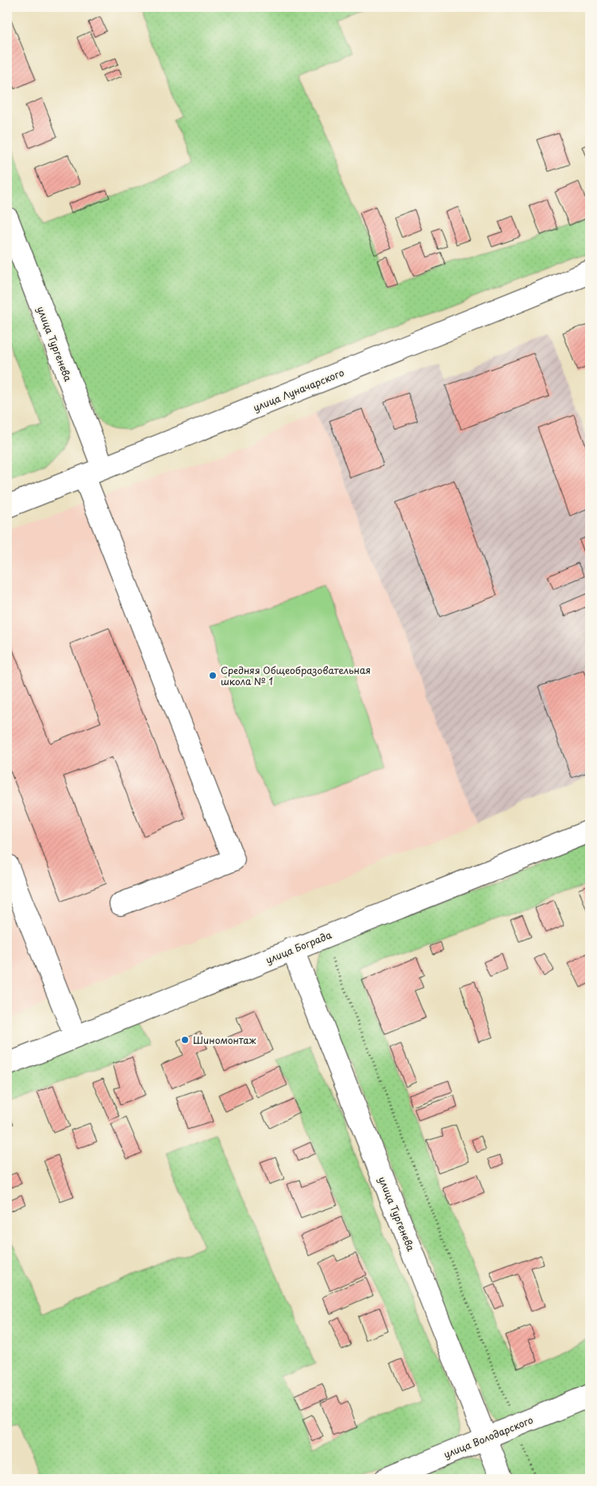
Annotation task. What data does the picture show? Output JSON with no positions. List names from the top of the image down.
{
  "streets": {
    "street": [
      "улица Тургенева",
      "улица Луначарского",
      "улица Бограда",
      "улица Володарского"
    ]
  },
  "crossings": [
    ["улица Тургенева", "улица Луначарского"],
    ["улица Тургенева", "улица Бограда"],
    ["улица Тургенева", "улица Володарского"]
  ],
  "places": ["Средняя Общеобразовательная школа № 1", "Шиномонтаж"]
}
